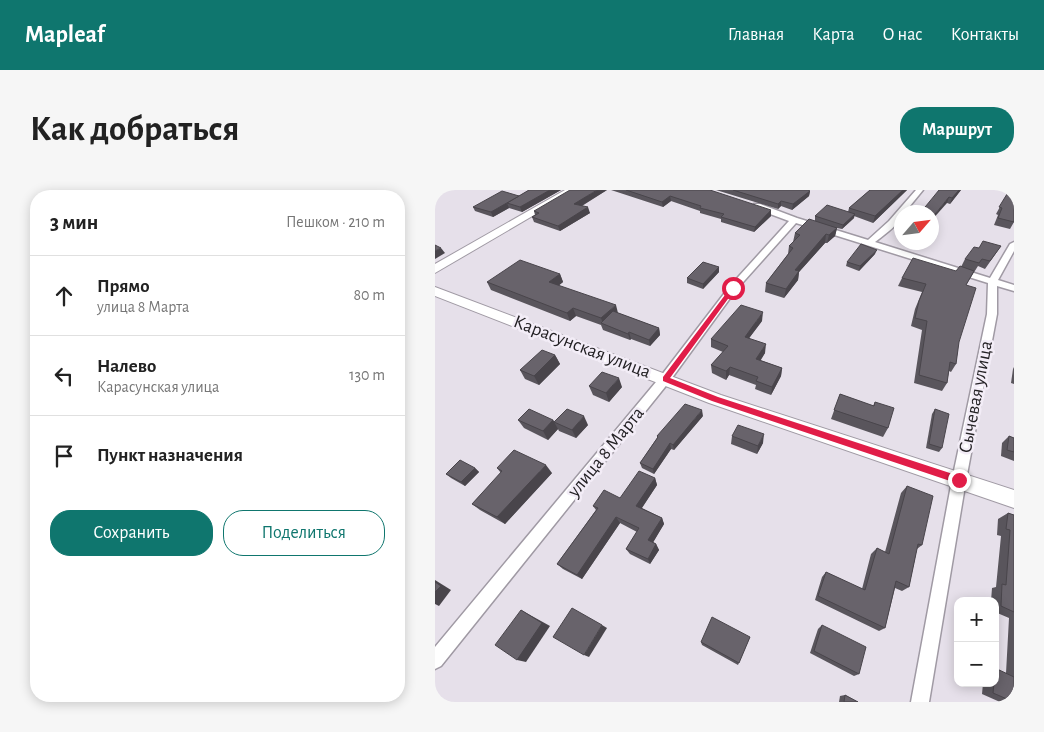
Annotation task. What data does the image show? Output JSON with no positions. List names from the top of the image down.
{
  "streets": {
    "street": ["Карасунская улица", "Сычевая улица", "улица 8 Марта"]
  },
  "crossings": [
    ["Карасунская улица", "Сычевая улица"],
    ["Карасунская улица", "улица 8 Марта"]
  ],
  "north": "top right",
  "page": {
    "header": "Mapleaf",
    "nav": [
      "Главная",
      "Карта",
      "О нас",
      "Контакты"
    ],
    "buttons": [
      "Маршрут",
      ["Сохранить", "Поделиться"]
    ],
    "title": "Как добраться",
    "heading": ["3 мин", "Пешком · 210 m"],
    "list": [
      ["Прямо", "улица 8 Марта", "80 m"],
      ["Налево", "Карасунская улица", "130 m"],
      "Пункт назначения"
    ],
    "map_buttons": ["+", "−"]
  }
}
